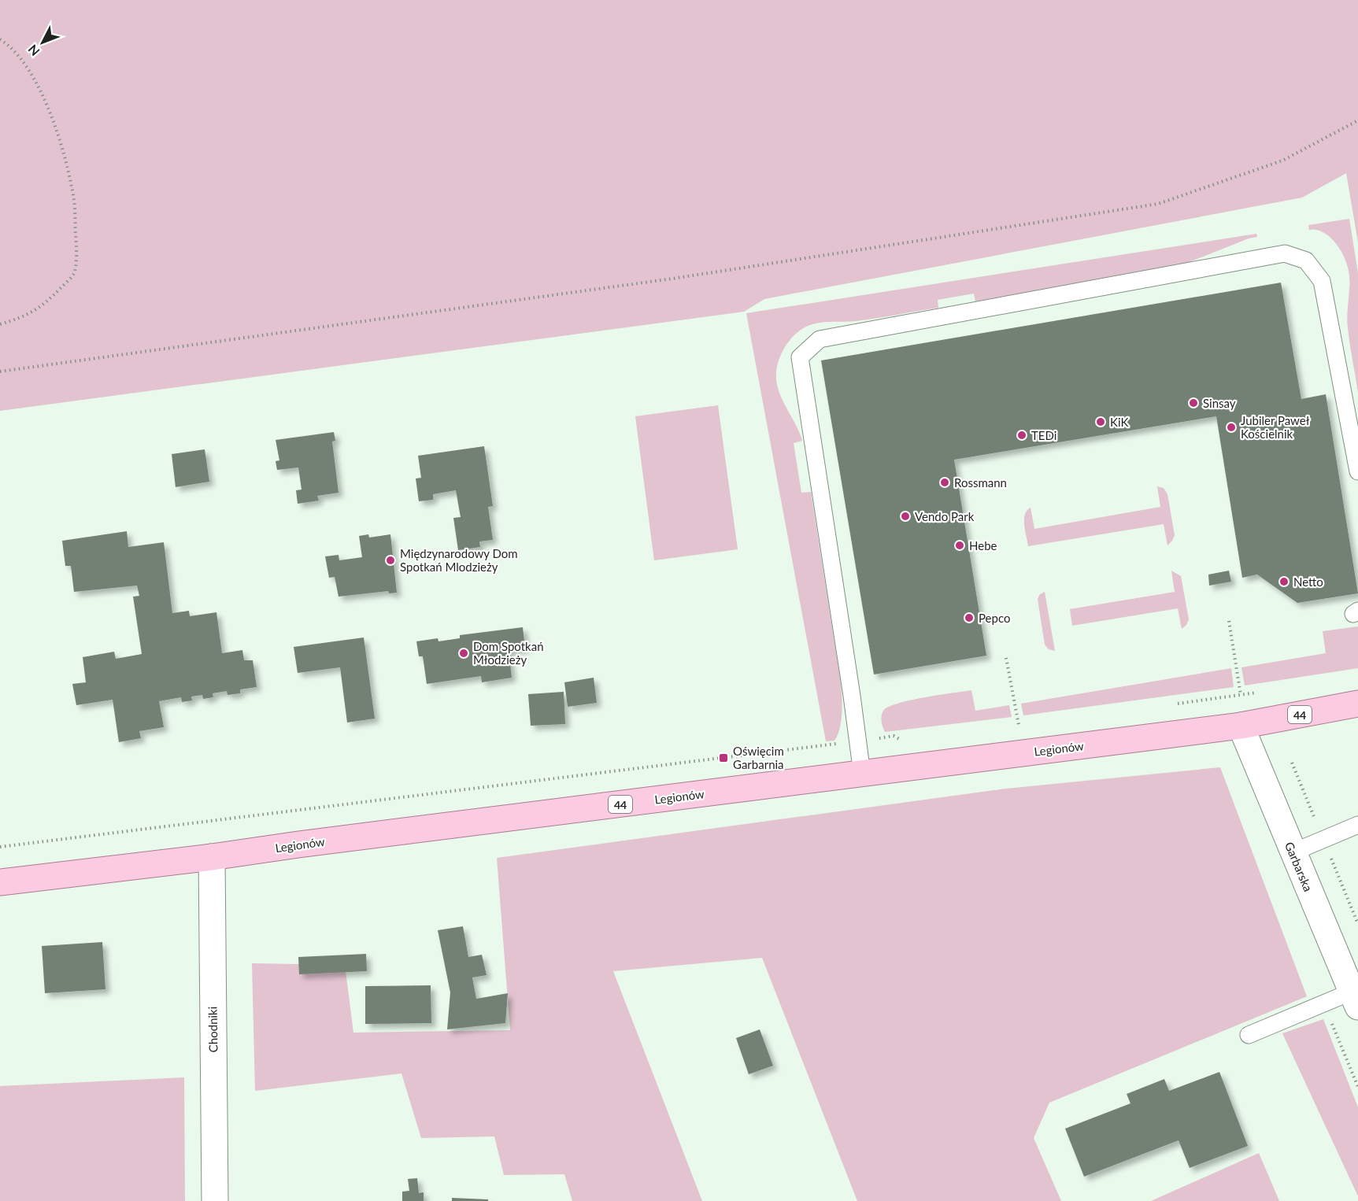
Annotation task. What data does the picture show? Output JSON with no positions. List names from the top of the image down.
{
  "streets": {
    "main road": ["44", "Legionów"],
    "street": ["Garbarska", "Chodniki"]
  },
  "crossings": [
    ["Legionów", "Garbarska"],
    ["Legionów", "Chodniki"]
  ],
  "places": {
    "other": [
      "Sinsay",
      "KiK",
      "Jubiler Paweł Kościelnik",
      "TEDi",
      "Rossmann",
      "Vendo Park",
      "Hebe",
      "Międzynarodowy Dom Spotkań Mlodzieży",
      "Netto",
      "Pepco",
      "Dom Spotkań Młodzieży"
    ],
    "transit": ["Oświęcim Garbarnia"]
  },
  "north": "bottom left"
}
